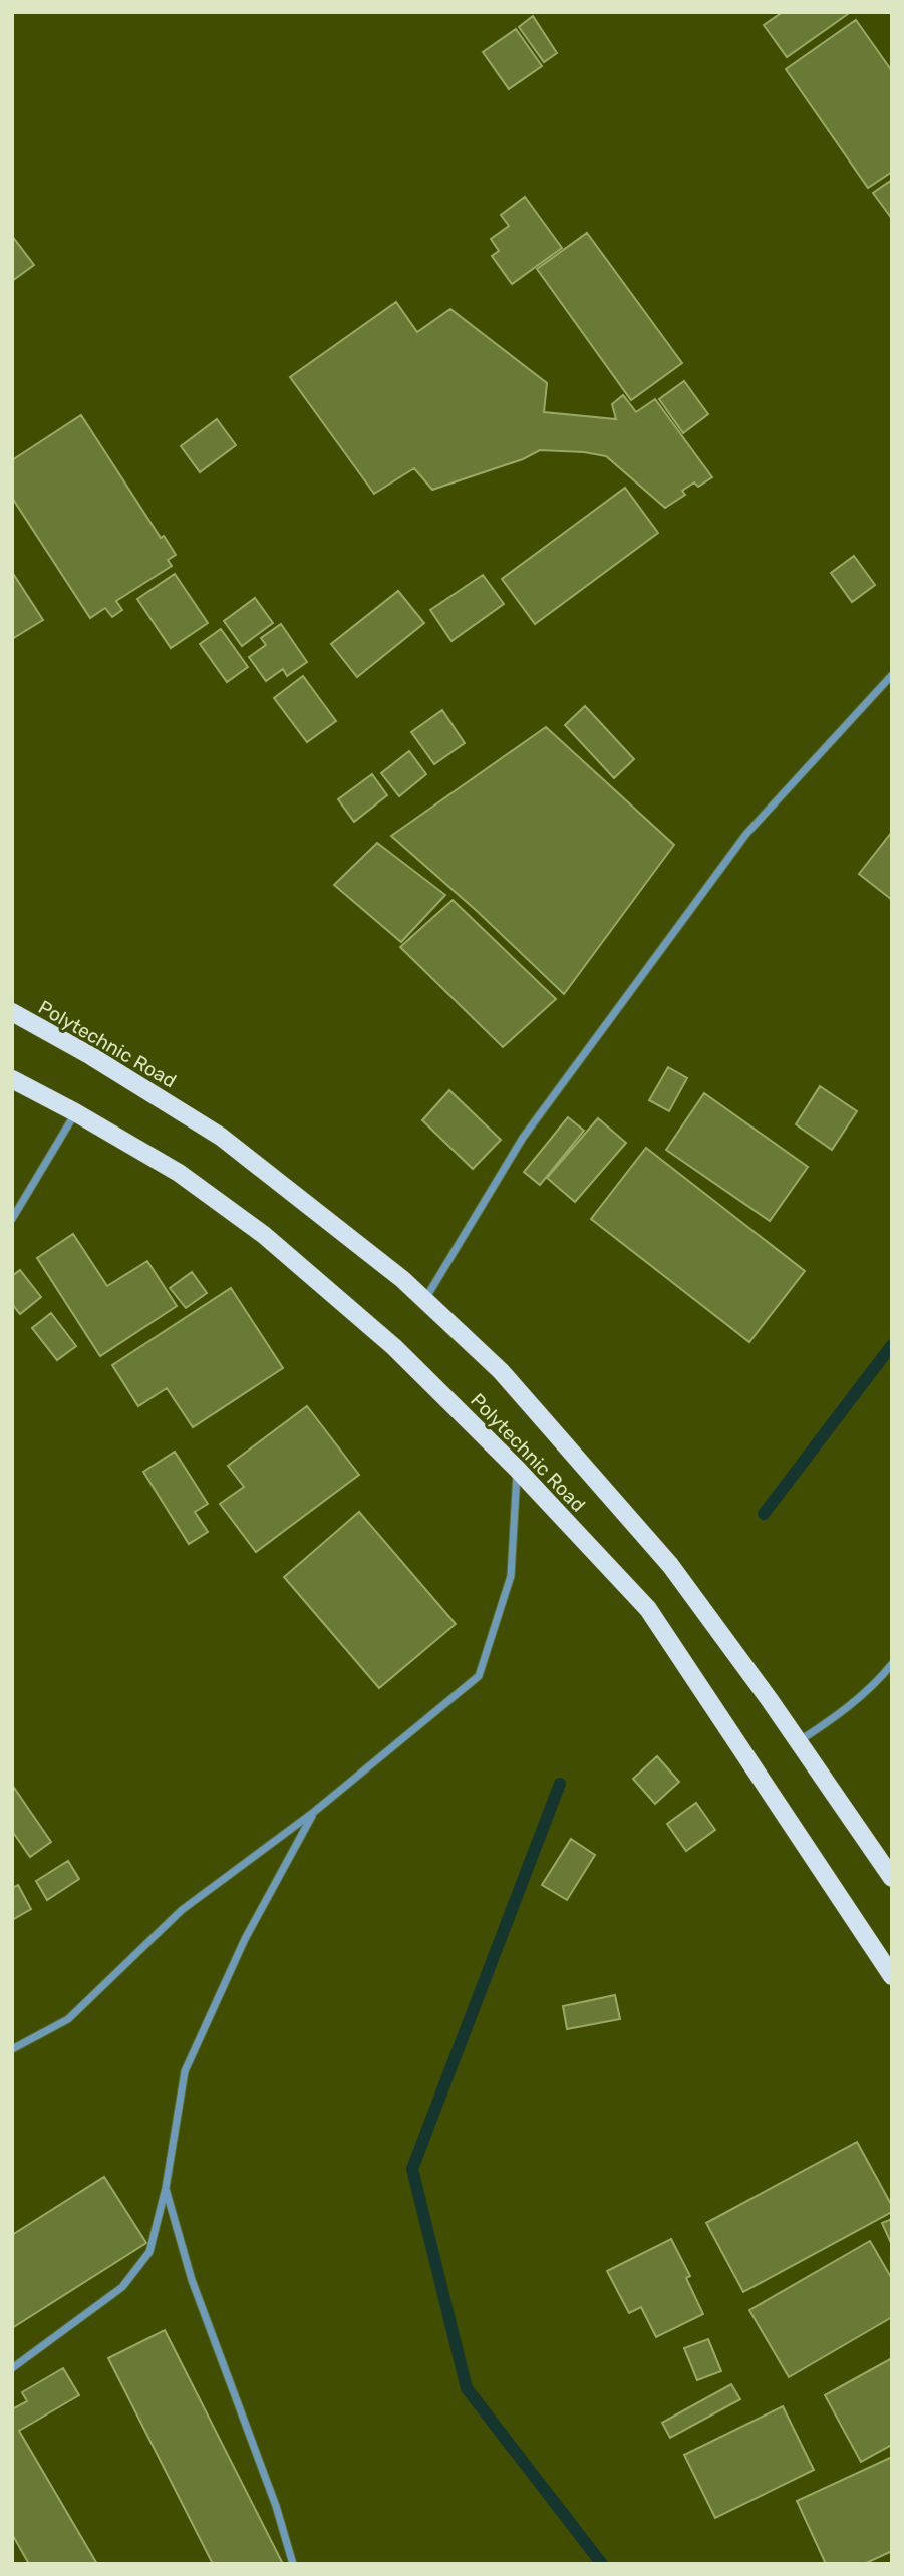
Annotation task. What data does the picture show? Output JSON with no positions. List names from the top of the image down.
{
  "streets": {
    "main road": ["Polytechnic Road"]
  }
}
